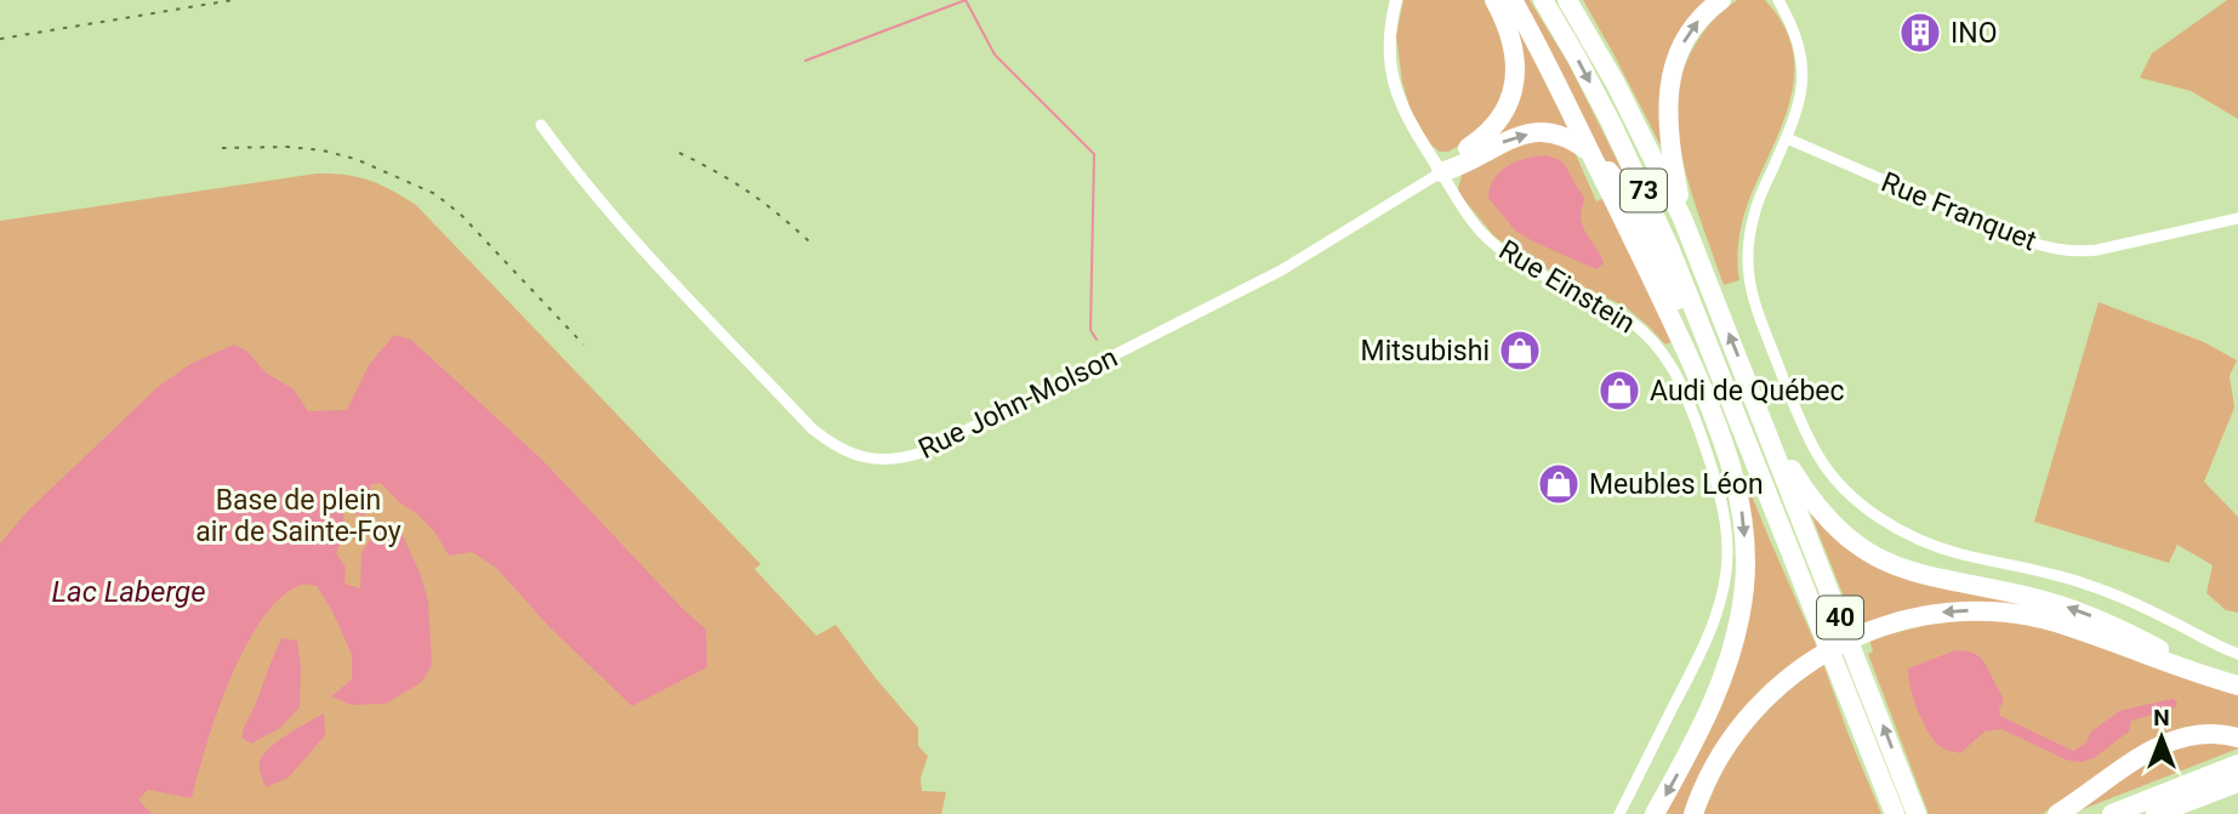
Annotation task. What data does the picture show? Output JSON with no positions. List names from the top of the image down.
{
  "streets": {
    "highway": ["73", "40"],
    "street": ["Rue Franquet", "Rue Einstein", "Rue John-Molson"]
  },
  "crossings": [
    ["Rue Einstein", "Rue John-Molson"]
  ],
  "water": ["Lac Laberge"],
  "parks": ["Base de plein air de Sainte-Foy"],
  "places": {
    "building": ["INO"],
    "shop": ["Mitsubishi", "Audi de Québec", "Meubles Léon"]
  },
  "north": "top"
}
